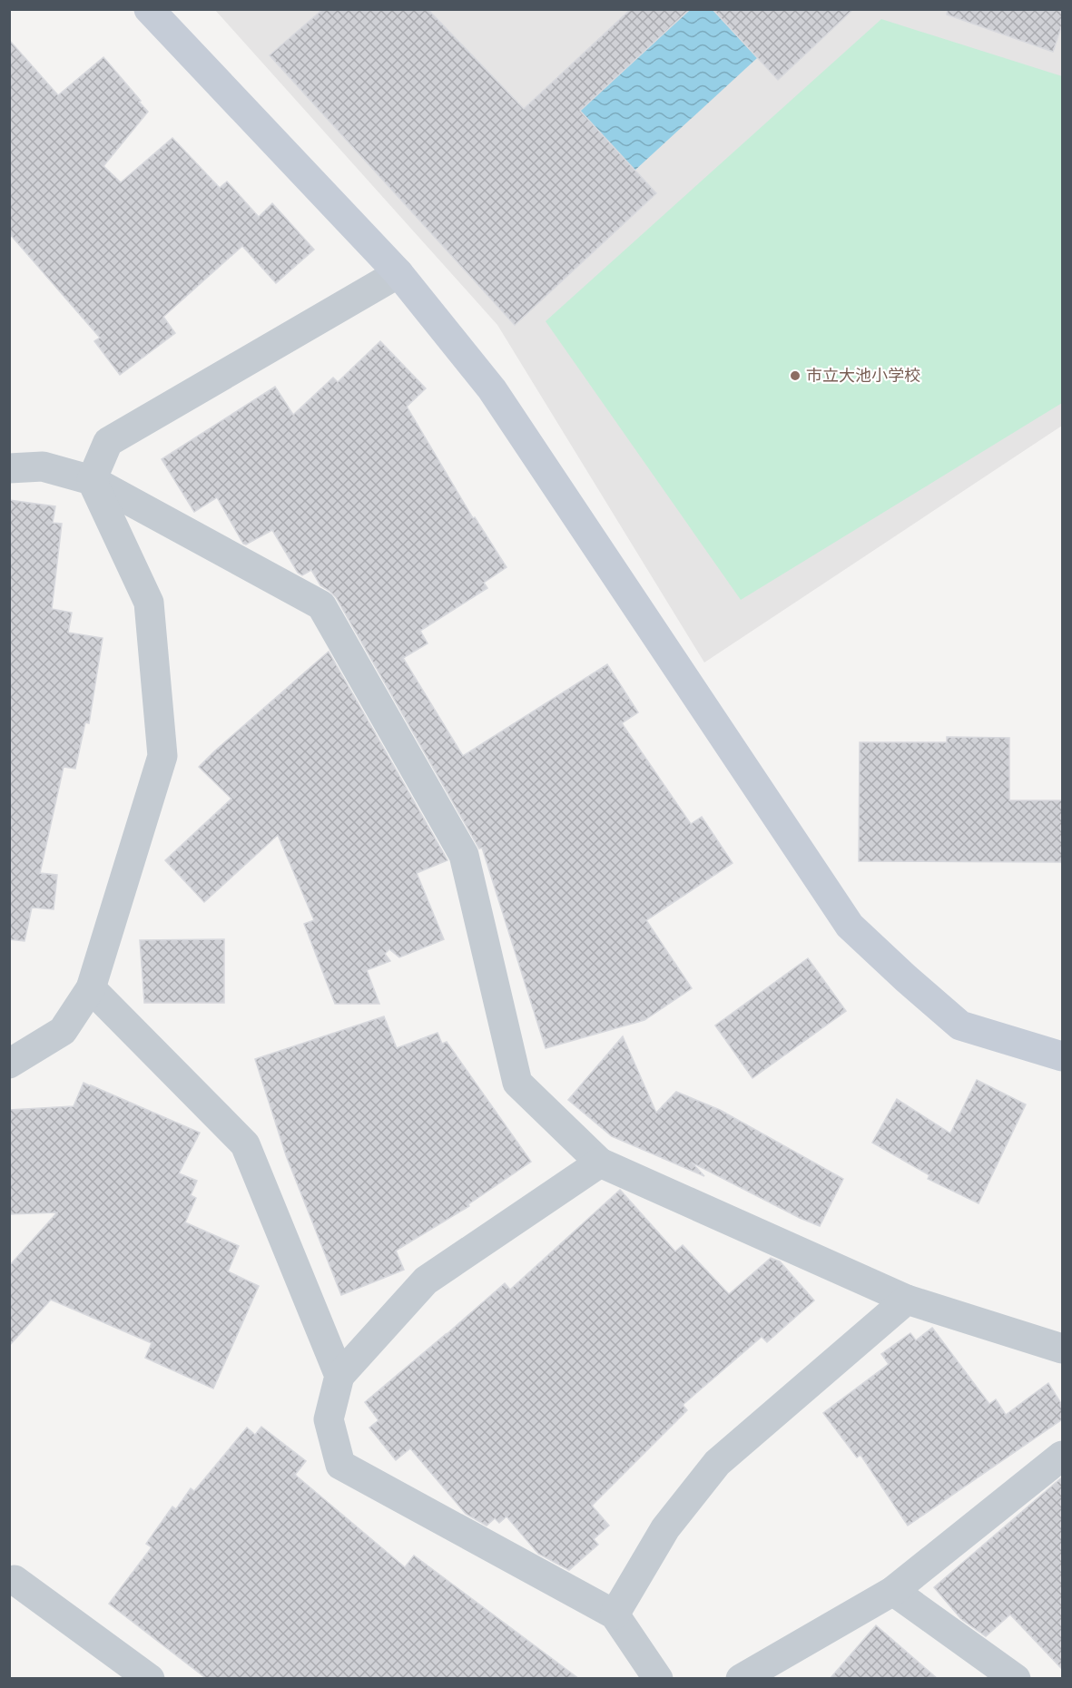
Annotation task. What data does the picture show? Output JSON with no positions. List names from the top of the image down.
{
  "places": ["市立大池小学校"]
}
